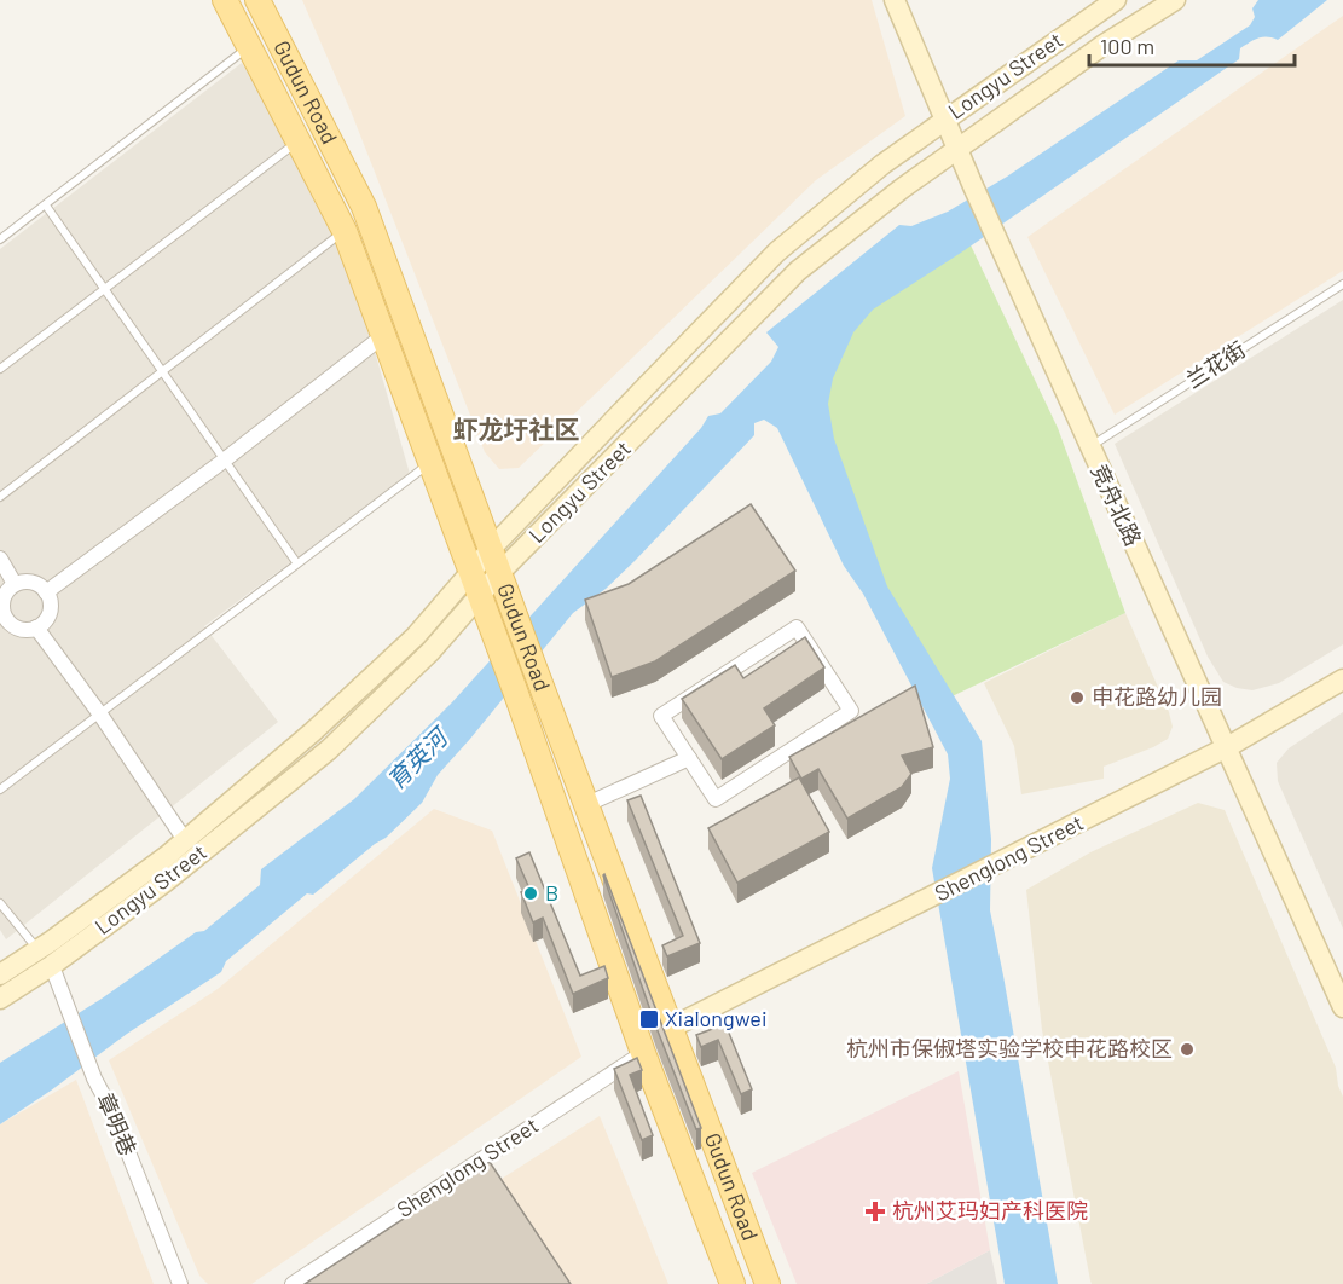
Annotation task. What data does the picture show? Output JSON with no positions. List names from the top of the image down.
{
  "streets": {
    "main road": ["Gudun Road"],
    "street": [
      "Longyu Street",
      "竞舟北路",
      "Shenglong Street",
      "章明巷"
    ],
    "lane": ["兰花街"]
  },
  "crossings": [
    ["Longyu Street", "Gudun Road"],
    ["Longyu Street", "竞舟北路"],
    ["Longyu Street", "章明巷"],
    ["Gudun Road", "Shenglong Street"],
    ["兰花街", "竞舟北路"],
    ["竞舟北路", "Shenglong Street"]
  ],
  "districts": ["虾龙圩社区"],
  "water": ["育英河"],
  "places": {
    "other": ["申花路幼儿园", "B", "杭州市保俶塔实验学校申花路校区"],
    "transit": ["Xialongwei"],
    "health": ["杭州艾玛妇产科医院"]
  },
  "scale_bar": "100 m"
}
